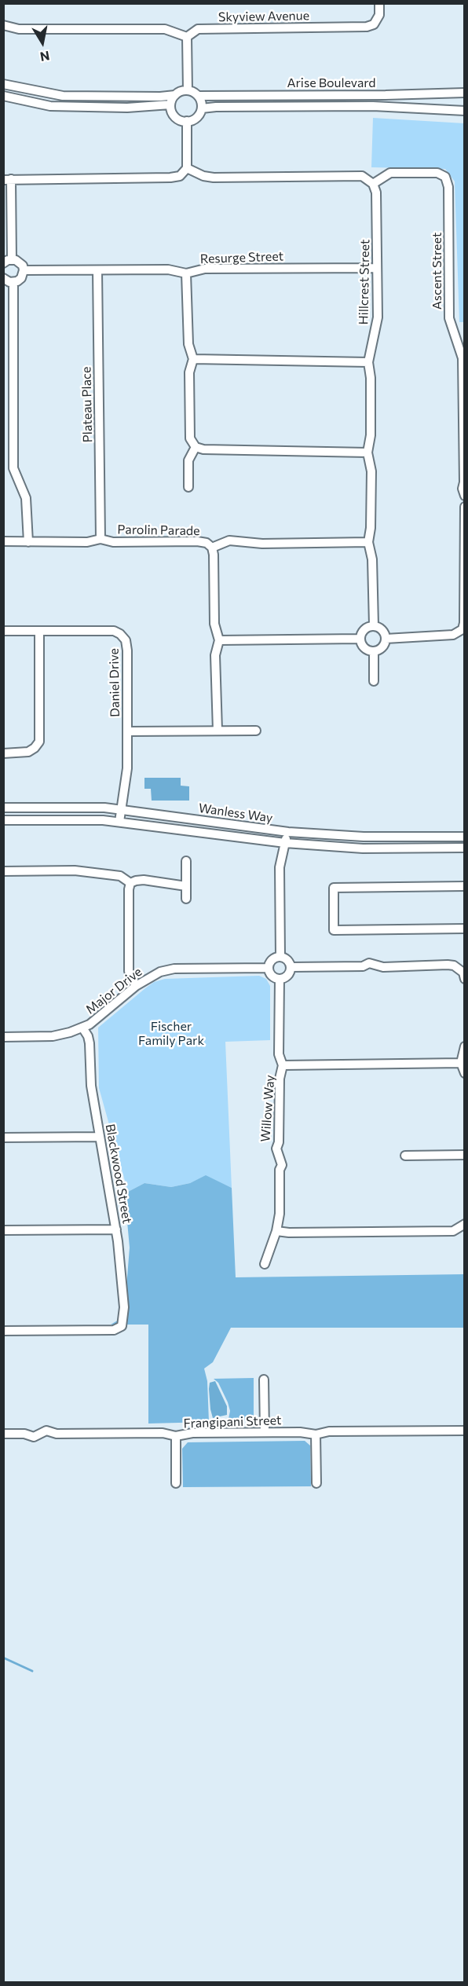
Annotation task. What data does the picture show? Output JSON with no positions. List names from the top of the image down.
{
  "streets": {
    "street": [
      "Skyview Avenue",
      "Arise Boulevard",
      "Resurge Street",
      "Ascent Street",
      "Hillcrest Street",
      "Plateau Place",
      "Parolin Parade",
      "Daniel Drive",
      "Wanless Way",
      "Major Drive",
      "Willow Way",
      "Blackwood Street",
      "Frangipani Street"
    ]
  },
  "crossings": [
    ["Resurge Street", "Hillcrest Street"],
    ["Resurge Street", "Plateau Place"],
    ["Ascent Street", "Hillcrest Street"],
    ["Plateau Place", "Parolin Parade"],
    ["Daniel Drive", "Wanless Way"],
    ["Major Drive", "Willow Way"],
    ["Major Drive", "Blackwood Street"]
  ],
  "parks": ["Fischer Family Park"],
  "north": "bottom"
}
